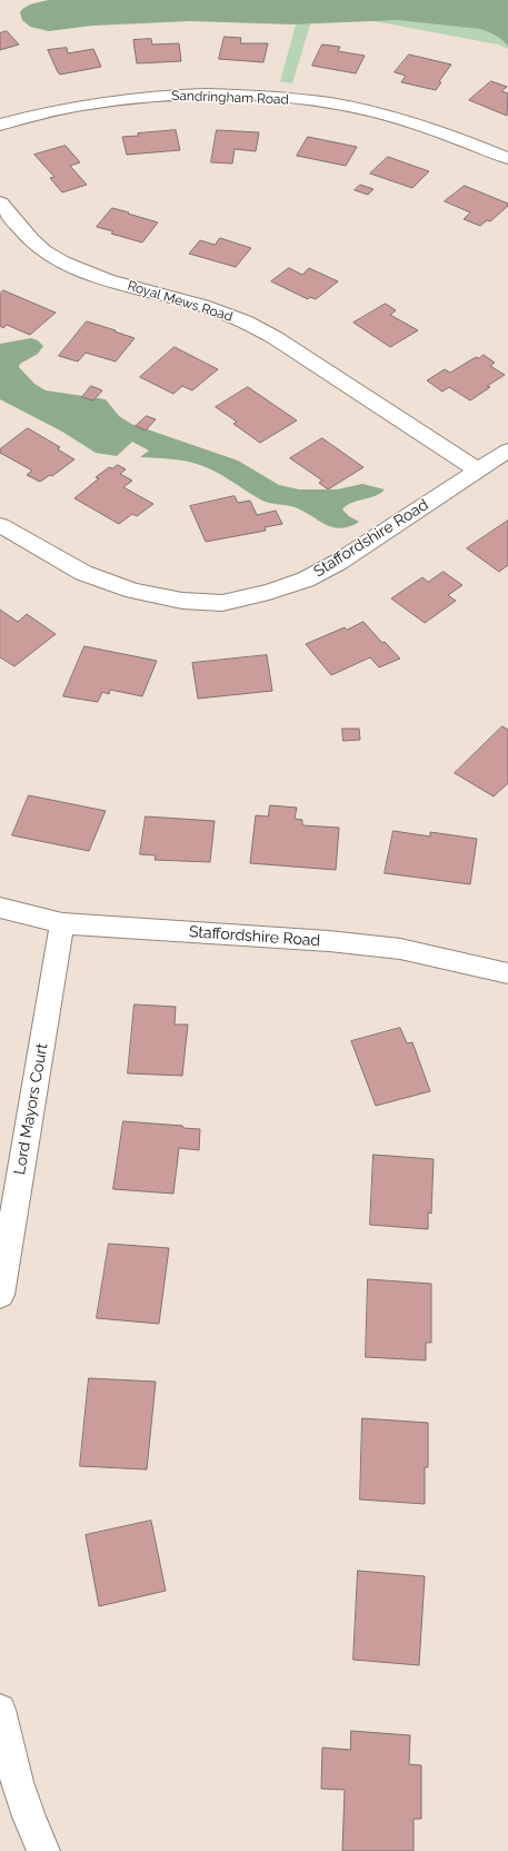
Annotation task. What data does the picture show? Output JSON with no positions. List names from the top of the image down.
{
  "streets": {
    "street": [
      "Sandringham Road",
      "Royal Mews Road",
      "Staffordshire Road",
      "Lord Mayors Court"
    ]
  },
  "crossings": [
    ["Royal Mews Road", "Staffordshire Road"],
    ["Staffordshire Road", "Lord Mayors Court"]
  ]
}
